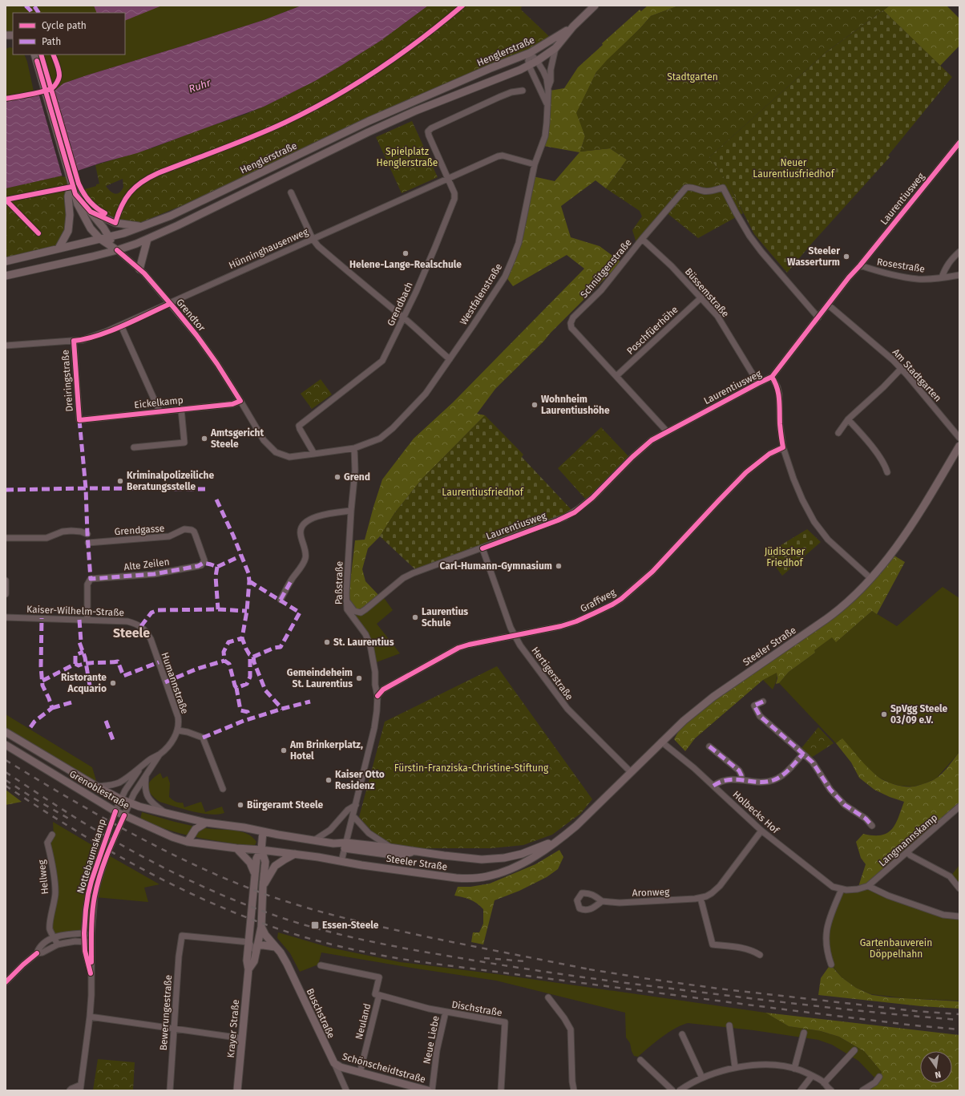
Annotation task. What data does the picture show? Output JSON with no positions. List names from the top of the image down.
{
  "streets": {
    "main road": [
      "Henglerstraße",
      "Steeler Straße",
      "Grenoblestraße",
      "Buschstraße",
      "Krayer Straße",
      "Schönscheidtstraße"
    ],
    "street": [
      "Laurentiusweg",
      "Hünninghausenweg",
      "Rosestraße",
      "Schnütgenstraße",
      "Büssemstraße",
      "Westfalenstraße",
      "Grendbach",
      "Grendtor",
      "Poschfüerhöhe",
      "Am Stadtgarten",
      "Dreiringstraße",
      "Eickelkamp",
      "Grendgasse",
      "Alte Zeilen",
      "Paßstraße",
      "Graffweg",
      "Kaiser-Wilhelm-Straße",
      "Hertigerstraße",
      "Humannstraße",
      "Holbecks Hof",
      "Langmannskamp",
      "Nottebaumskamp",
      "Hellweg",
      "Aronweg",
      "Dischstraße",
      "Bewerungestraße",
      "Neuland",
      "Neue Liebe"
    ]
  },
  "crossings": [
    ["Henglerstraße", "Westfalenstraße"],
    ["Laurentiusweg", "Rosestraße"],
    ["Laurentiusweg", "Schnütgenstraße"],
    ["Laurentiusweg", "Büssemstraße"],
    ["Laurentiusweg", "Am Stadtgarten"],
    ["Laurentiusweg", "Paßstraße"],
    ["Laurentiusweg", "Hertigerstraße"],
    ["Hünninghausenweg", "Westfalenstraße"],
    ["Hünninghausenweg", "Grendbach"],
    ["Hünninghausenweg", "Grendtor"],
    ["Hünninghausenweg", "Dreiringstraße"],
    ["Schnütgenstraße", "Büssemstraße"],
    ["Schnütgenstraße", "Poschfüerhöhe"],
    ["Büssemstraße", "Poschfüerhöhe"],
    ["Westfalenstraße", "Grendtor"],
    ["Westfalenstraße", "Paßstraße"],
    ["Grendbach", "Grendtor"],
    ["Grendtor", "Eickelkamp"],
    ["Grendtor", "Paßstraße"],
    ["Dreiringstraße", "Eickelkamp"],
    ["Grendgasse", "Alte Zeilen"],
    ["Alte Zeilen", "Kaiser-Wilhelm-Straße"],
    ["Paßstraße", "Graffweg"],
    ["Paßstraße", "Steeler Straße"],
    ["Graffweg", "Hertigerstraße"],
    ["Kaiser-Wilhelm-Straße", "Humannstraße"],
    ["Steeler Straße", "Hertigerstraße"],
    ["Steeler Straße", "Grenoblestraße"],
    ["Steeler Straße", "Holbecks Hof"],
    ["Steeler Straße", "Krayer Straße"],
    ["Grenoblestraße", "Nottebaumskamp"],
    ["Grenoblestraße", "Krayer Straße"],
    ["Holbecks Hof", "Langmannskamp"],
    ["Holbecks Hof", "Aronweg"],
    ["Dischstraße", "Neuland"],
    ["Dischstraße", "Neue Liebe"],
    ["Bewerungestraße", "Krayer Straße"],
    ["Buschstraße", "Krayer Straße"],
    ["Buschstraße", "Schönscheidtstraße"],
    ["Neuland", "Schönscheidtstraße"]
  ],
  "districts": ["Steele"],
  "water": ["Ruhr"],
  "parks": [
    "Stadtgarten",
    "Spielplatz Henglerstraße",
    "Neuer Laurentiusfriedhof",
    "Laurentiusfriedhof",
    "Jüdischer Friedhof",
    "Fürstin-Franziska-Christine-Stiftung",
    "Gartenbauverein Döppelhahn"
  ],
  "places": {
    "other": [
      "Helene-Lange-Realschule",
      "Steeler Wasserturm",
      "Wohnheim Laurentiushöhe",
      "Amtsgericht Steele",
      "Grend",
      "Kriminalpolizeiliche Beratungsstelle",
      "Carl-Humann-Gymnasium",
      "Laurentius Schule",
      "St. Laurentius",
      "Gemeindeheim St. Laurentius",
      "Ristorante Acquario",
      "SpVgg Steele 03/09 e.V.",
      "Am Brinkerplatz, Hotel",
      "Kaiser Otto Residenz",
      "Bürgeramt Steele"
    ],
    "transit": ["Essen-Steele"]
  },
  "legend": ["Cycle path", "Path"],
  "north": "bottom"
}
